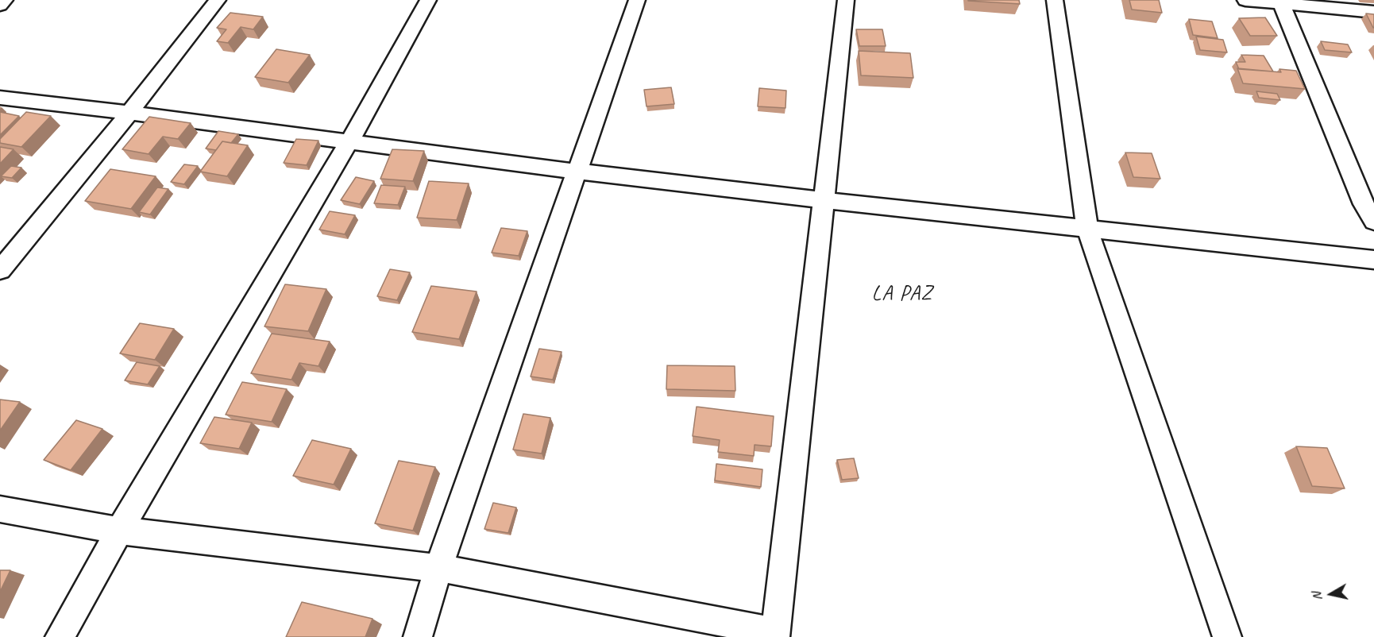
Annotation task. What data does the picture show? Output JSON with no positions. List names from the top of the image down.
{
  "districts": ["LA PAZ"],
  "north": "left"
}
